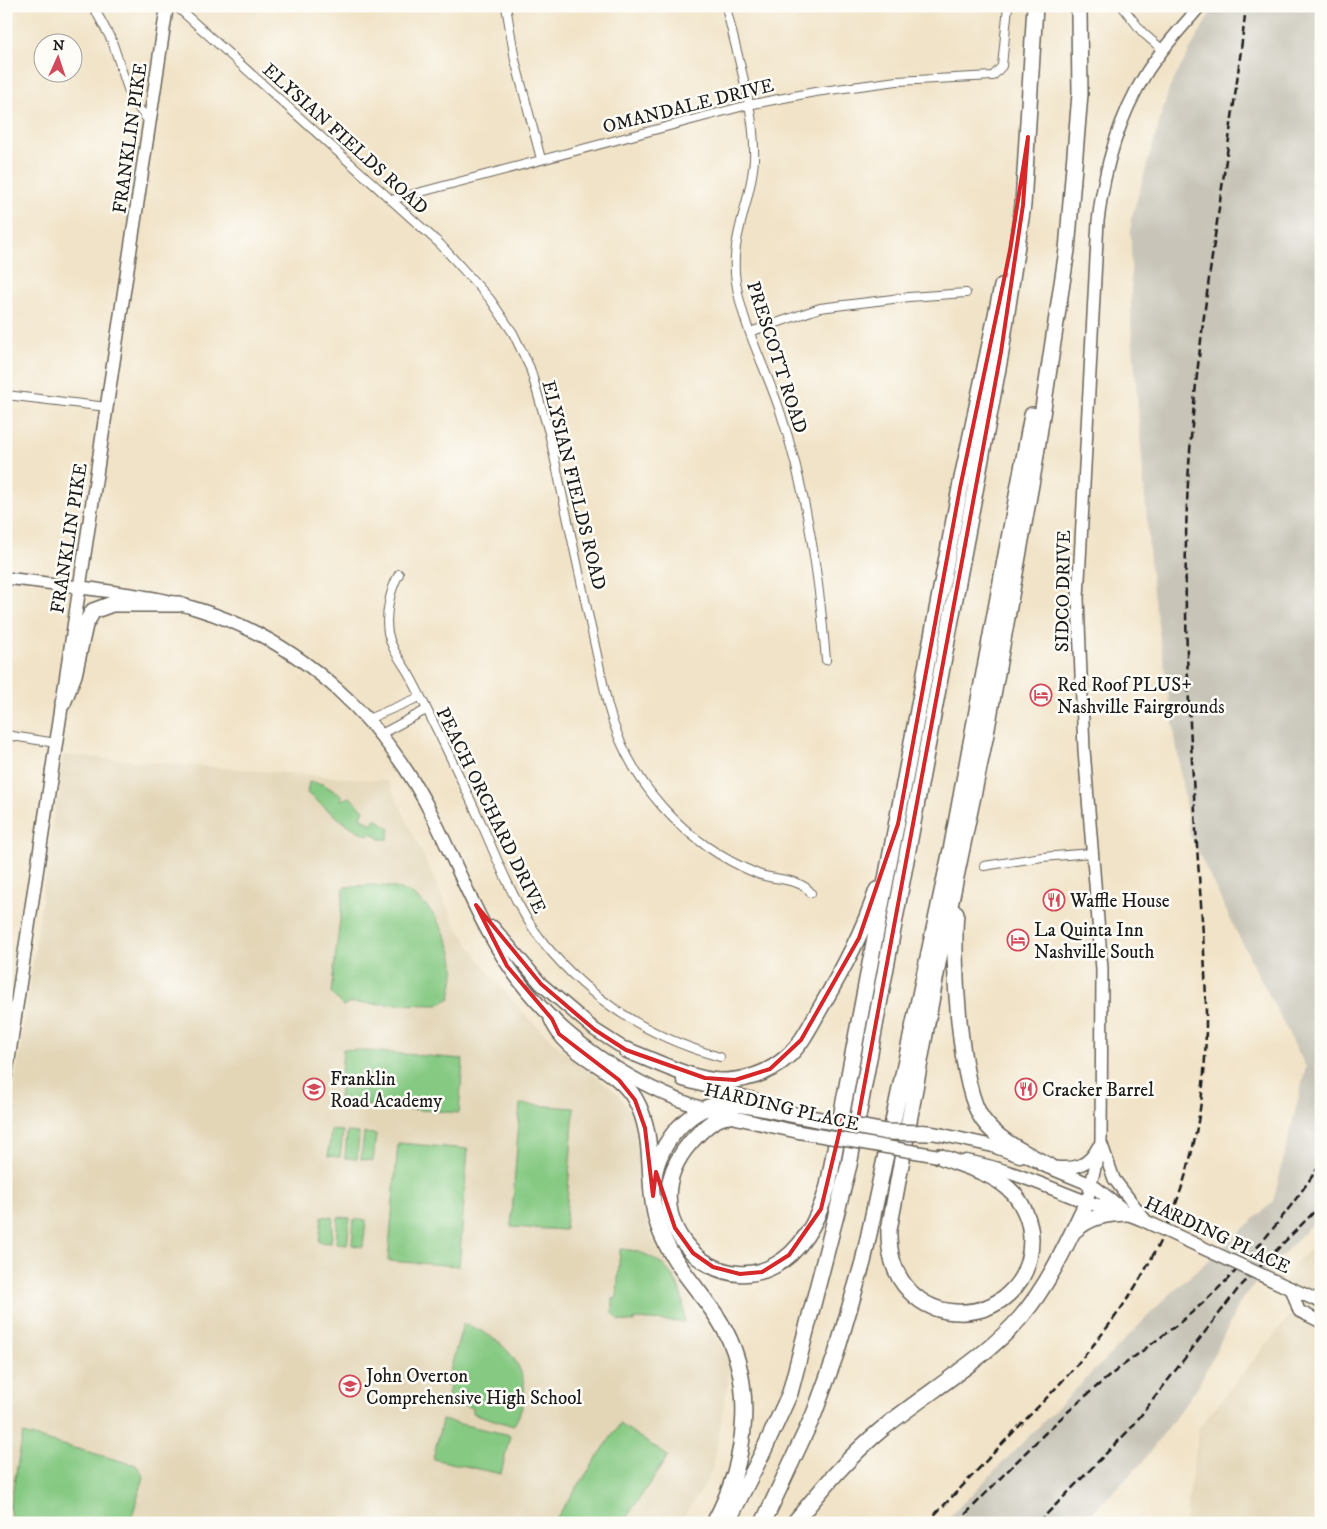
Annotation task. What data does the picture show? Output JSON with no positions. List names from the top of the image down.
{
  "streets": {
    "main road": ["FRANKLIN PIKE", "SIDCO DRIVE", "HARDING PLACE"],
    "street": [
      "OMANDALE DRIVE",
      "ELYSIAN FIELDS ROAD",
      "PRESCOTT ROAD",
      "PEACH ORCHARD DRIVE"
    ]
  },
  "crossings": [
    ["OMANDALE DRIVE", "ELYSIAN FIELDS ROAD"],
    ["OMANDALE DRIVE", "PRESCOTT ROAD"],
    ["FRANKLIN PIKE", "HARDING PLACE"],
    ["SIDCO DRIVE", "HARDING PLACE"]
  ],
  "places": {
    "hotel": ["Red Roof PLUS+ Nashville Fairgrounds", "La Quinta Inn Nashville South"],
    "restaurant": ["Waffle House", "Cracker Barrel"],
    "school or university": ["Franklin Road Academy", "John Overton Comprehensive High School"]
  },
  "north": "top"
}
